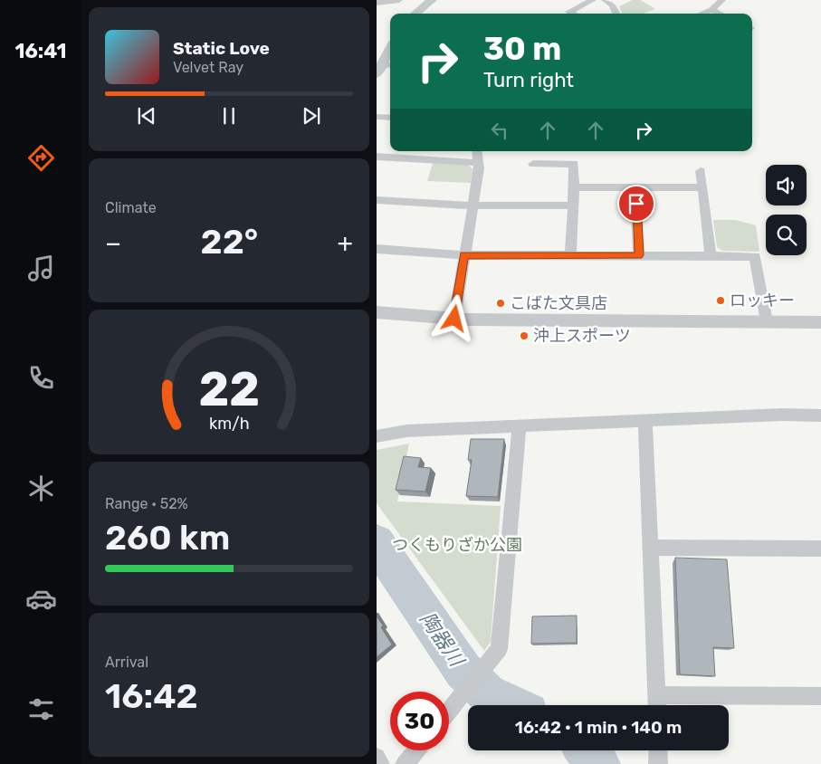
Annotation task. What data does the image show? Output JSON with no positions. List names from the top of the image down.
{
  "water": ["陶器川"],
  "parks": ["つくもりざか公園"],
  "places": ["ロッキー", "こばた文具店", "沖上スポーツ"],
  "page": {
    "tabs": "16:41",
    "turn": ["30 m", "Turn right"],
    "song": ["Static Love", "Velvet Ray"],
    "tile": [
      "Climate",
      ["Range · 52%", "260 km"],
      ["Arrival", "16:42"]
    ],
    "heat": ["−", "22°", "+"],
    "limit": "30",
    "trip": "16:42 · 1 min · 140 m",
    "gauge": ["22", "km/h"]
  }
}
